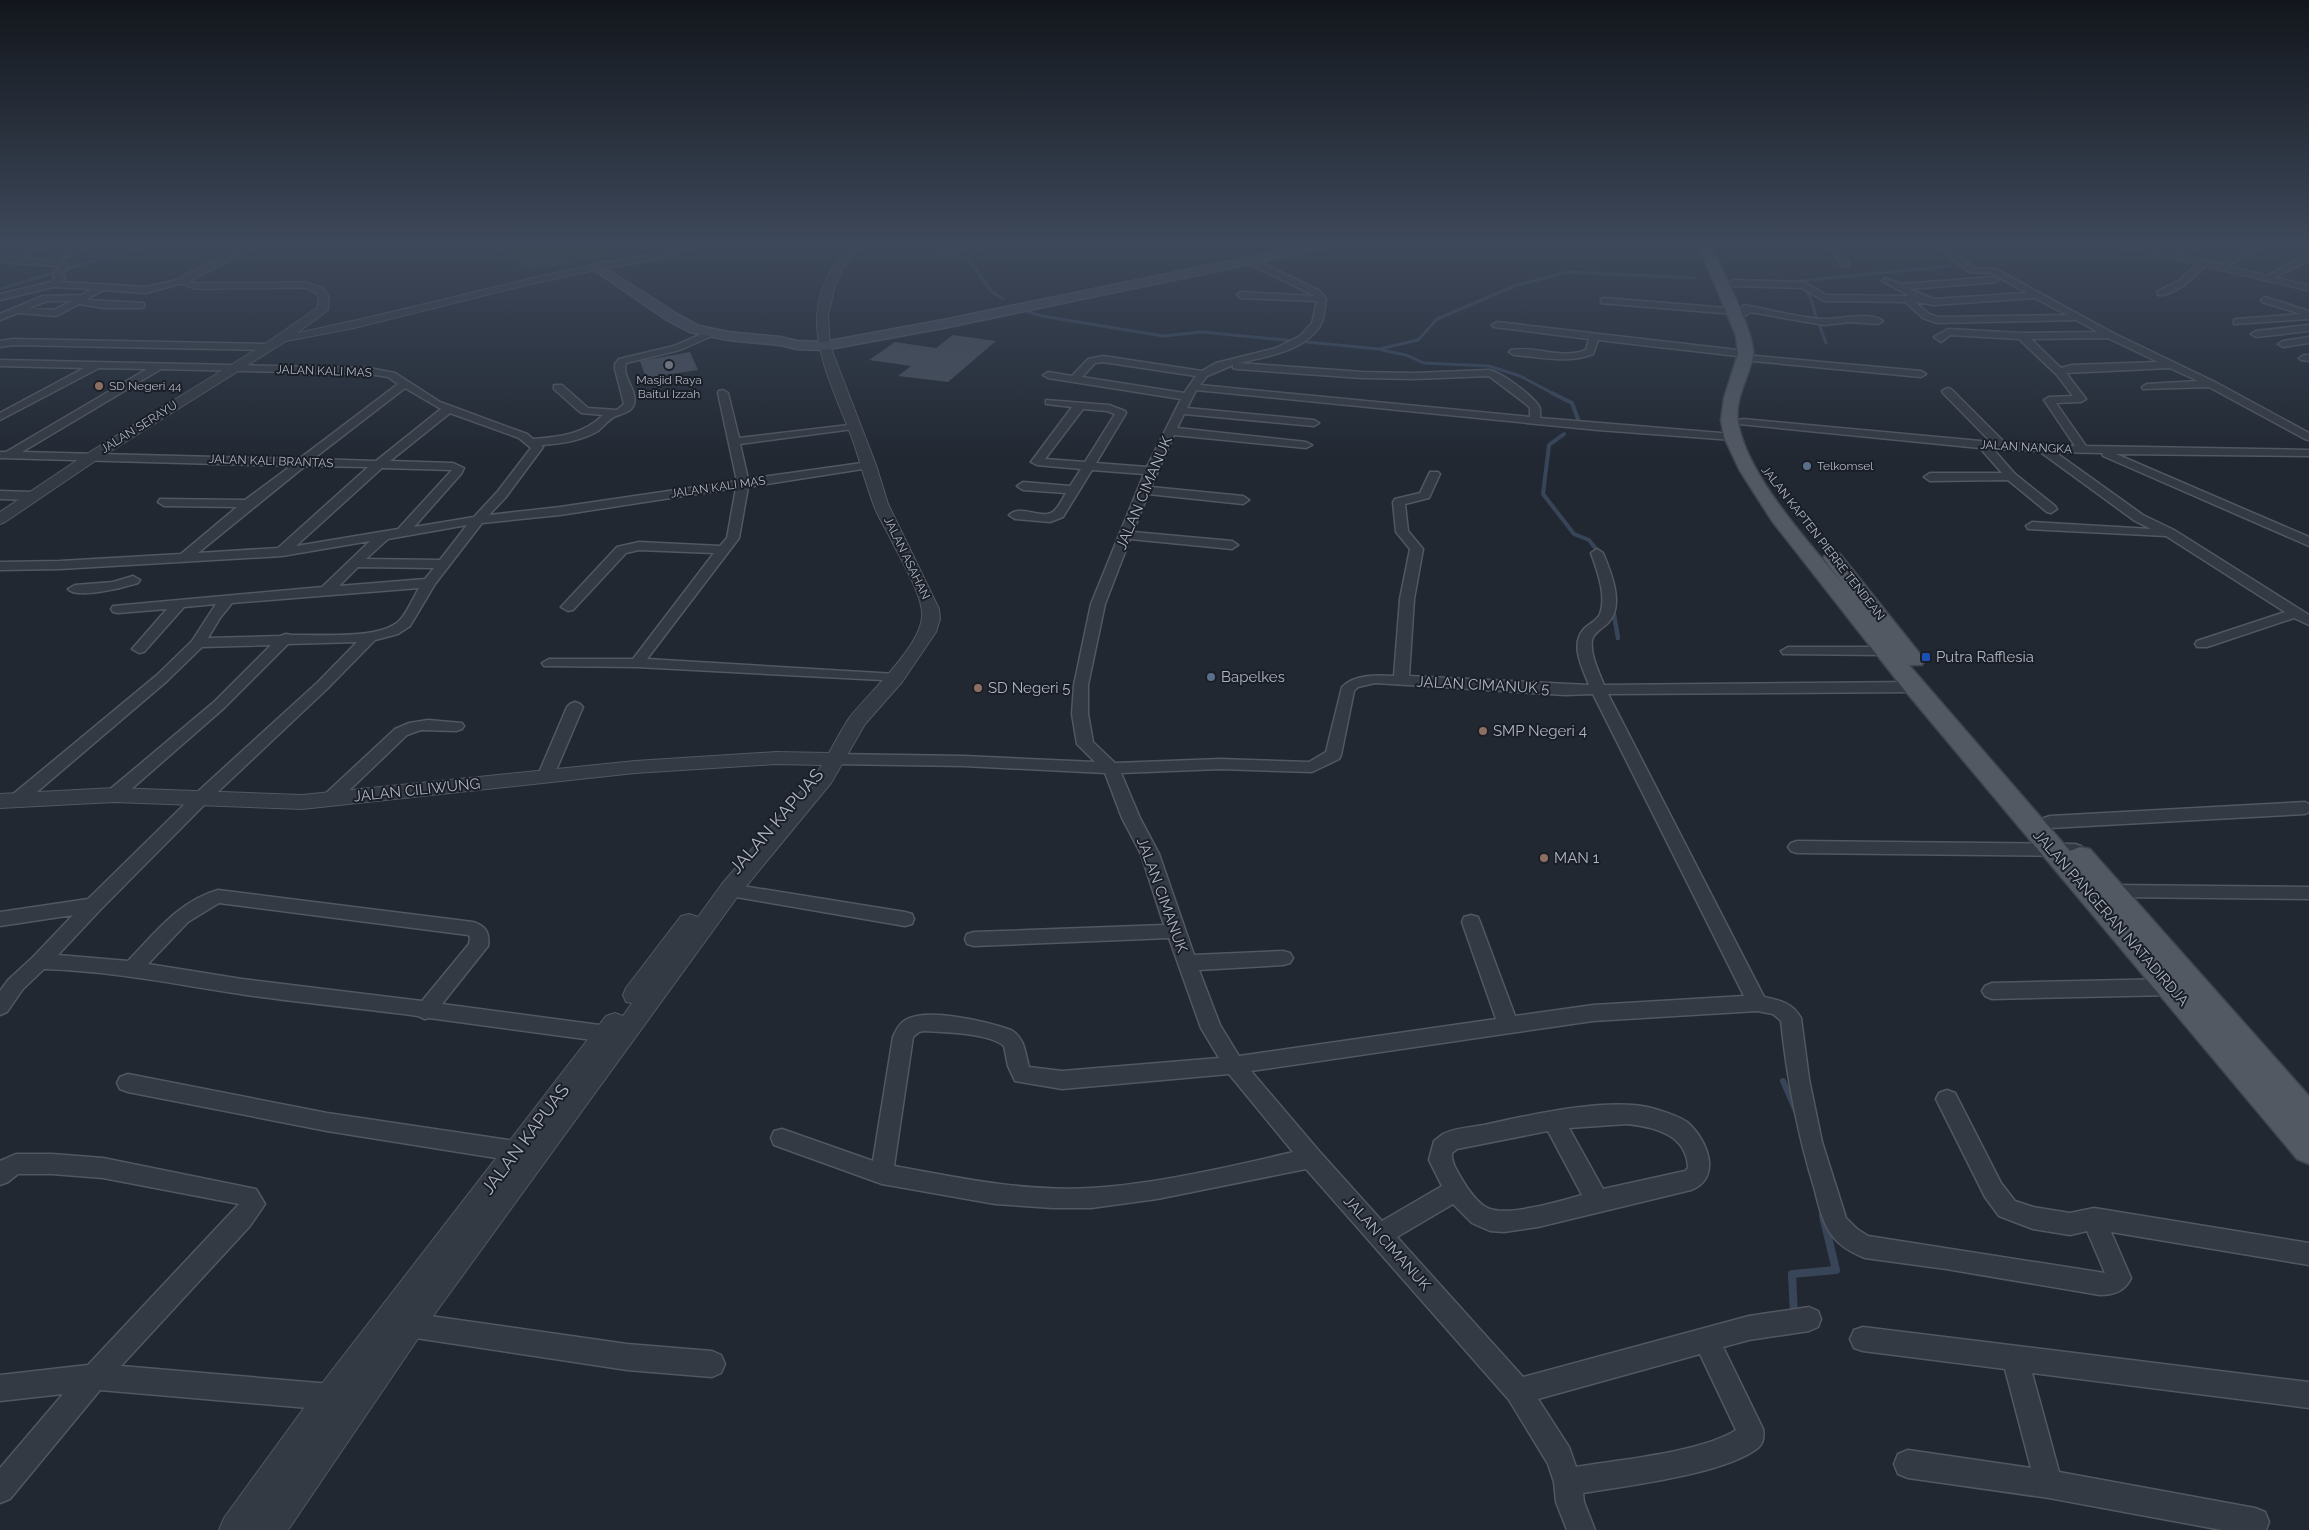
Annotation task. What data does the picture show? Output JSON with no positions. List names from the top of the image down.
{
  "streets": {
    "main road": ["JALAN KAPTEN PIERRE TENDEAN", "JALAN PANGERAN NATADIRDJA"],
    "street": [
      "JALAN KALI MAS",
      "JALAN SERAYU",
      "JALAN NANGKA",
      "JALAN KALI BRANTAS",
      "JALAN CIMANUK",
      "JALAN ASAHAN",
      "JALAN CIMANUK 5",
      "JALAN CILIWUNG",
      "JALAN KAPUAS"
    ]
  },
  "crossings": [
    ["JALAN KALI MAS", "JALAN SERAYU"],
    ["JALAN KALI MAS", "JALAN KALI BRANTAS"],
    ["JALAN KALI MAS", "JALAN ASAHAN"],
    ["JALAN SERAYU", "JALAN KALI BRANTAS"],
    ["JALAN NANGKA", "JALAN KAPTEN PIERRE TENDEAN"],
    ["JALAN CIMANUK", "JALAN CIMANUK 5"],
    ["JALAN KAPTEN PIERRE TENDEAN", "JALAN CIMANUK 5"],
    ["JALAN KAPTEN PIERRE TENDEAN", "JALAN PANGERAN NATADIRDJA"],
    ["JALAN ASAHAN", "JALAN CILIWUNG"],
    ["JALAN ASAHAN", "JALAN KAPUAS"],
    ["JALAN CIMANUK 5", "JALAN PANGERAN NATADIRDJA"],
    ["JALAN CILIWUNG", "JALAN KAPUAS"]
  ],
  "places": {
    "other": [
      "Masjid Raya Baitul Izzah",
      "SD Negeri 44",
      "Telkomsel",
      "Bapelkes",
      "SD Negeri 5",
      "SMP Negeri 4",
      "MAN 1"
    ],
    "transit": ["Putra Rafflesia"]
  }
}
